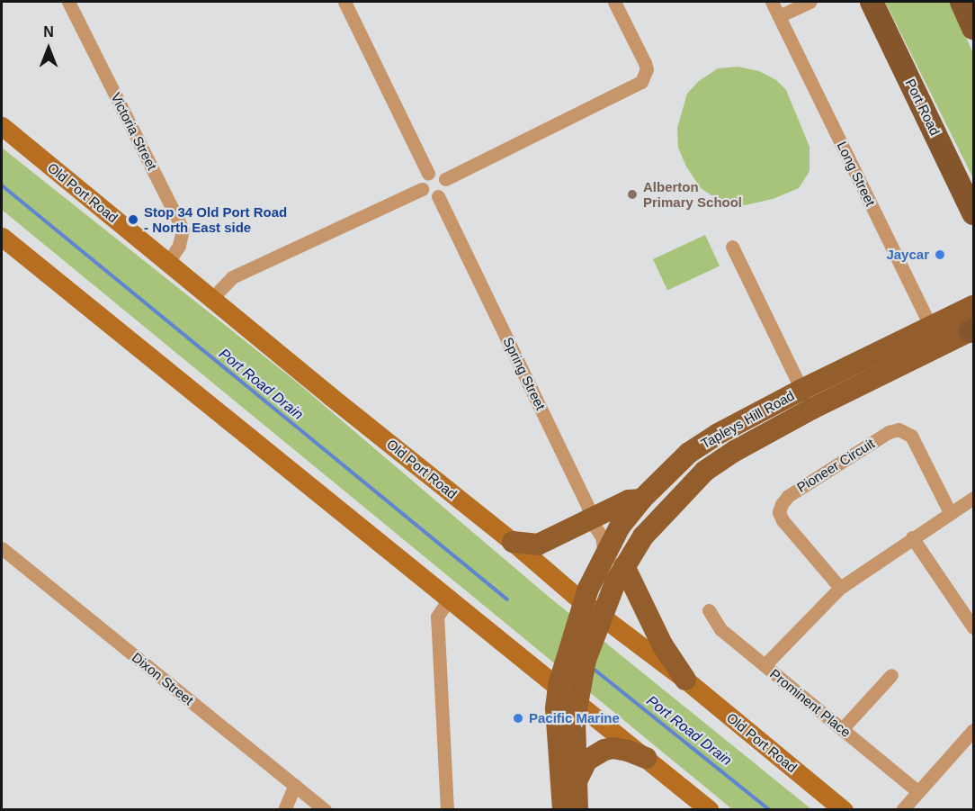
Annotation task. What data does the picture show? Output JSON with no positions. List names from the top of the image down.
{
  "streets": {
    "highway": ["Port Road"],
    "main road": ["Old Port Road", "Tapleys Hill Road"],
    "street": [
      "Victoria Street",
      "Long Street",
      "Spring Street",
      "Pioneer Circuit",
      "Dixon Street",
      "Prominent Place"
    ]
  },
  "crossings": [
    ["Victoria Street", "Old Port Road"],
    ["Long Street", "Tapleys Hill Road"],
    ["Old Port Road", "Tapleys Hill Road"],
    ["Spring Street", "Tapleys Hill Road"]
  ],
  "water": ["Port Road Drain"],
  "places": [
    "Alberton Primary School",
    "Stop 34 Old Port Road - North East side",
    "Jaycar",
    "Pacific Marine"
  ],
  "north": "top"
}
